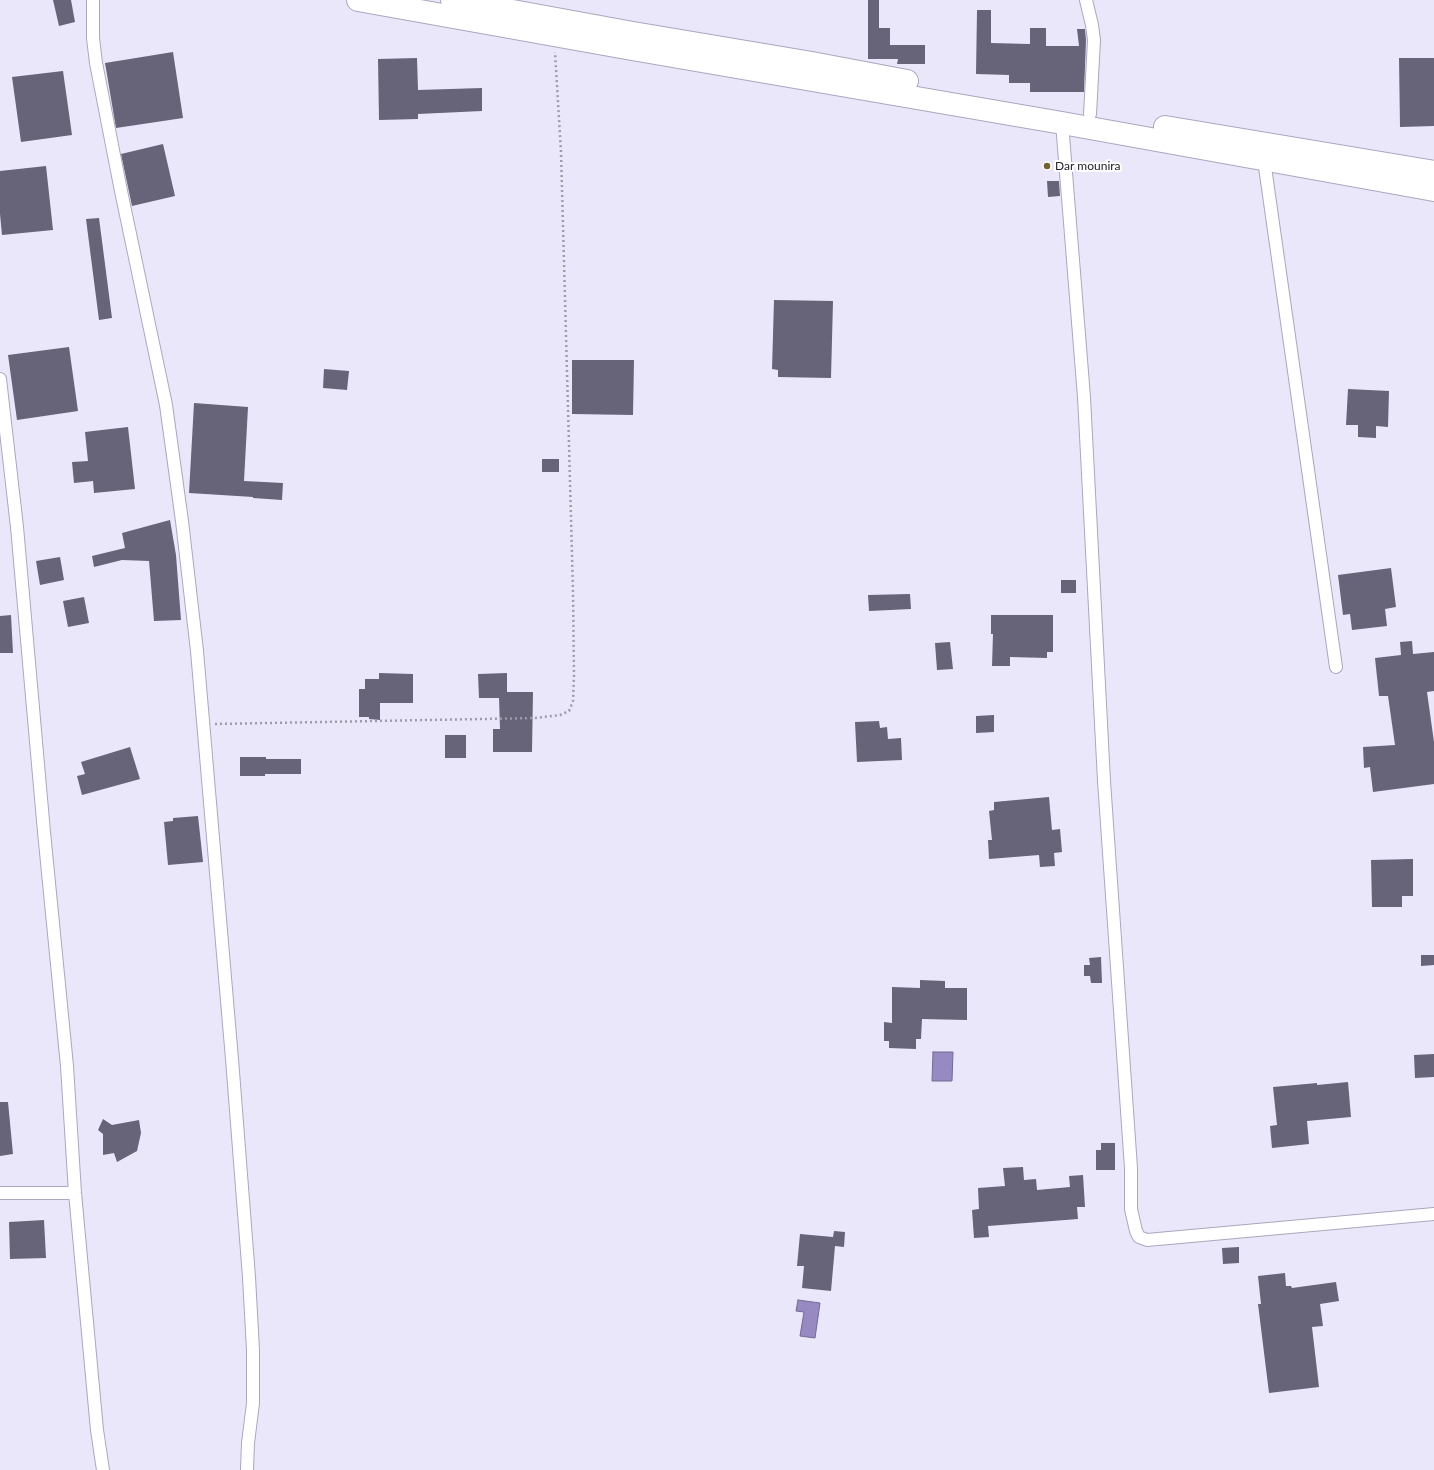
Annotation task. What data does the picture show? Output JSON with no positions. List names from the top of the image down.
{
  "places": ["Dar mounira"]
}
